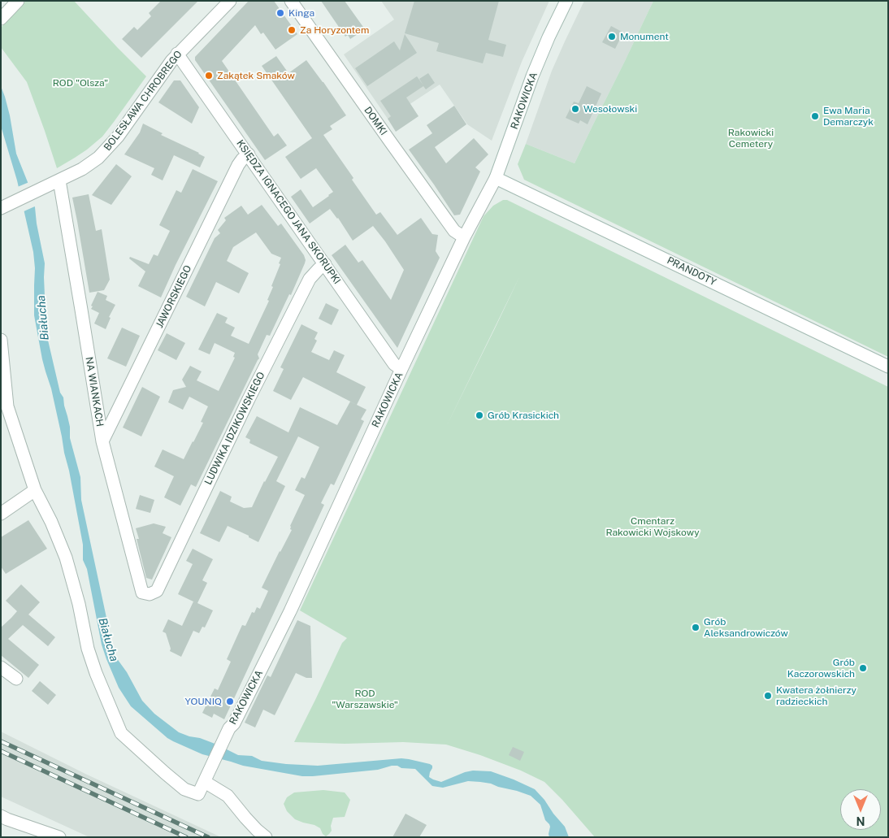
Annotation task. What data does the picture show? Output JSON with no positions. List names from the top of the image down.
{
  "streets": {
    "street": [
      "BOLESŁAWA CHROBREGO",
      "RAKOWICKA",
      "DOMKI",
      "KSIĘDZA IGNACEGO JANA SKORUPKI",
      "PRANDOTY",
      "JAWORSKIEGO",
      "NA WIANKACH",
      "LUDWIKA IDZIKOWSKIEGO"
    ]
  },
  "crossings": [
    ["BOLESŁAWA CHROBREGO", "KSIĘDZA IGNACEGO JANA SKORUPKI"],
    ["BOLESŁAWA CHROBREGO", "NA WIANKACH"],
    ["RAKOWICKA", "DOMKI"],
    ["RAKOWICKA", "KSIĘDZA IGNACEGO JANA SKORUPKI"],
    ["RAKOWICKA", "PRANDOTY"],
    ["KSIĘDZA IGNACEGO JANA SKORUPKI", "JAWORSKIEGO"],
    ["KSIĘDZA IGNACEGO JANA SKORUPKI", "LUDWIKA IDZIKOWSKIEGO"],
    ["JAWORSKIEGO", "NA WIANKACH"],
    ["NA WIANKACH", "LUDWIKA IDZIKOWSKIEGO"]
  ],
  "water": ["Białucha"],
  "parks": [
    "ROD \"Olsza\"",
    "Rakowicki Cemetery",
    "Cmentarz Rakowicki Wojskowy",
    "ROD \"Warszawskie\""
  ],
  "places": [
    "Kinga",
    "Za Horyzontem",
    "Monument",
    "Zakątek Smaków",
    "Wesołowski",
    "Ewa Maria Demarczyk",
    "Grób Krasickich",
    "Grób Aleksandrowiczów",
    "Grób Kaczorowskich",
    "Kwatera żołnierzy radzieckich",
    "YOUNIQ"
  ],
  "north": "bottom"
}
